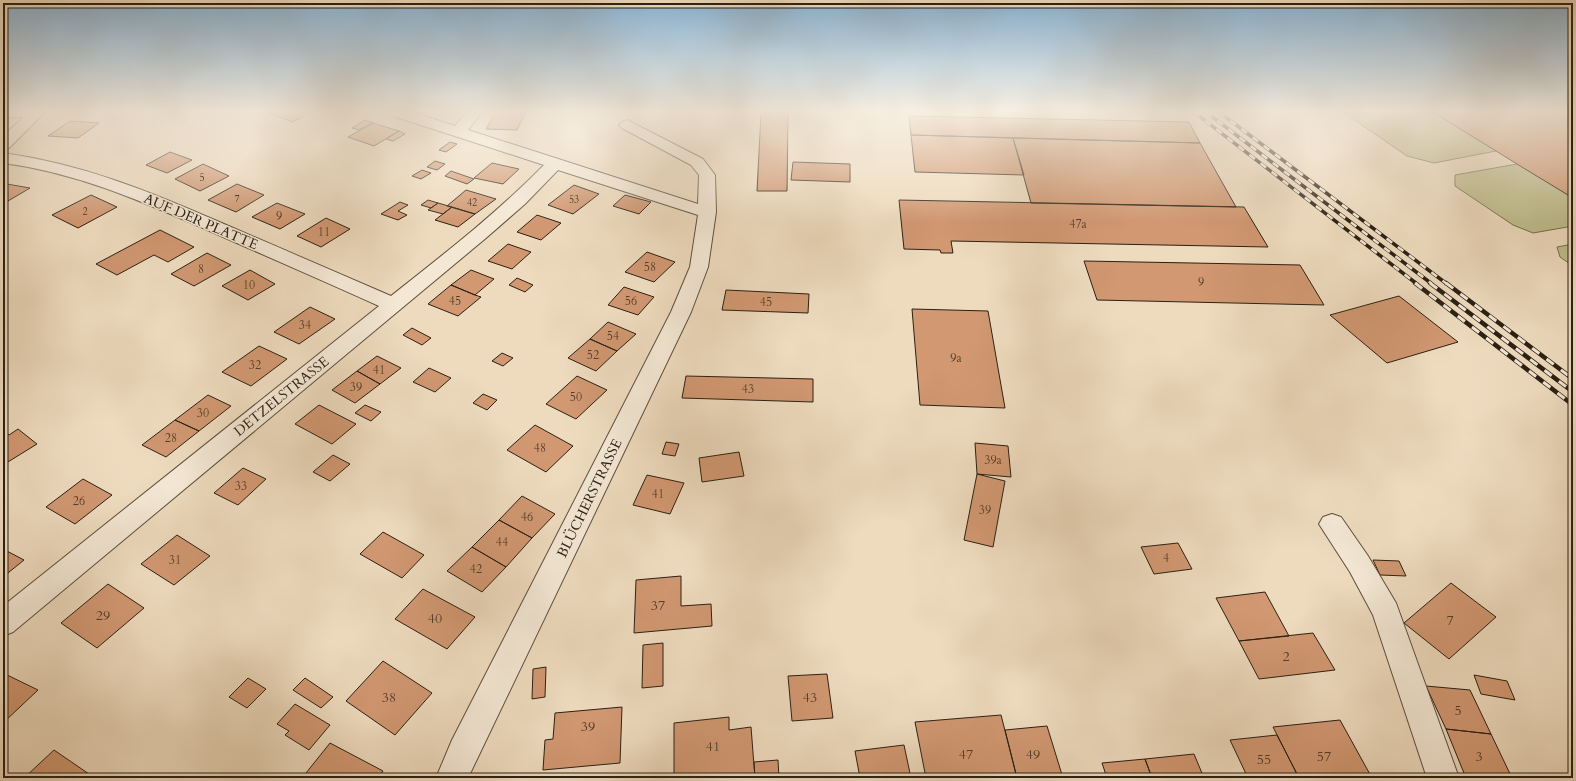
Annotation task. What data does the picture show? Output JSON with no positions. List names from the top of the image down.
{
  "streets": {
    "street": ["AUF DER PLATTE", "DETZELSTRASSE", "BLÜCHERSTRASSE"]
  },
  "crossings": [
    ["AUF DER PLATTE", "DETZELSTRASSE"]
  ],
  "house_numbers": [
    "5",
    "7",
    "53",
    "42",
    "2",
    "9",
    "47a",
    "11",
    "58",
    "8",
    "9",
    "10",
    "45",
    "56",
    "45",
    "34",
    "54",
    "52",
    "9a",
    "32",
    "41",
    "39",
    "43",
    "50",
    "30",
    "28",
    "48",
    "39a",
    "33",
    "41",
    "26",
    "39",
    "46",
    "44",
    "4",
    "31",
    "42",
    "37",
    "29",
    "40",
    "7",
    "2",
    "38",
    "43",
    "5",
    "39",
    "41",
    "47",
    "49",
    "57",
    "3",
    "55"
  ]
}
